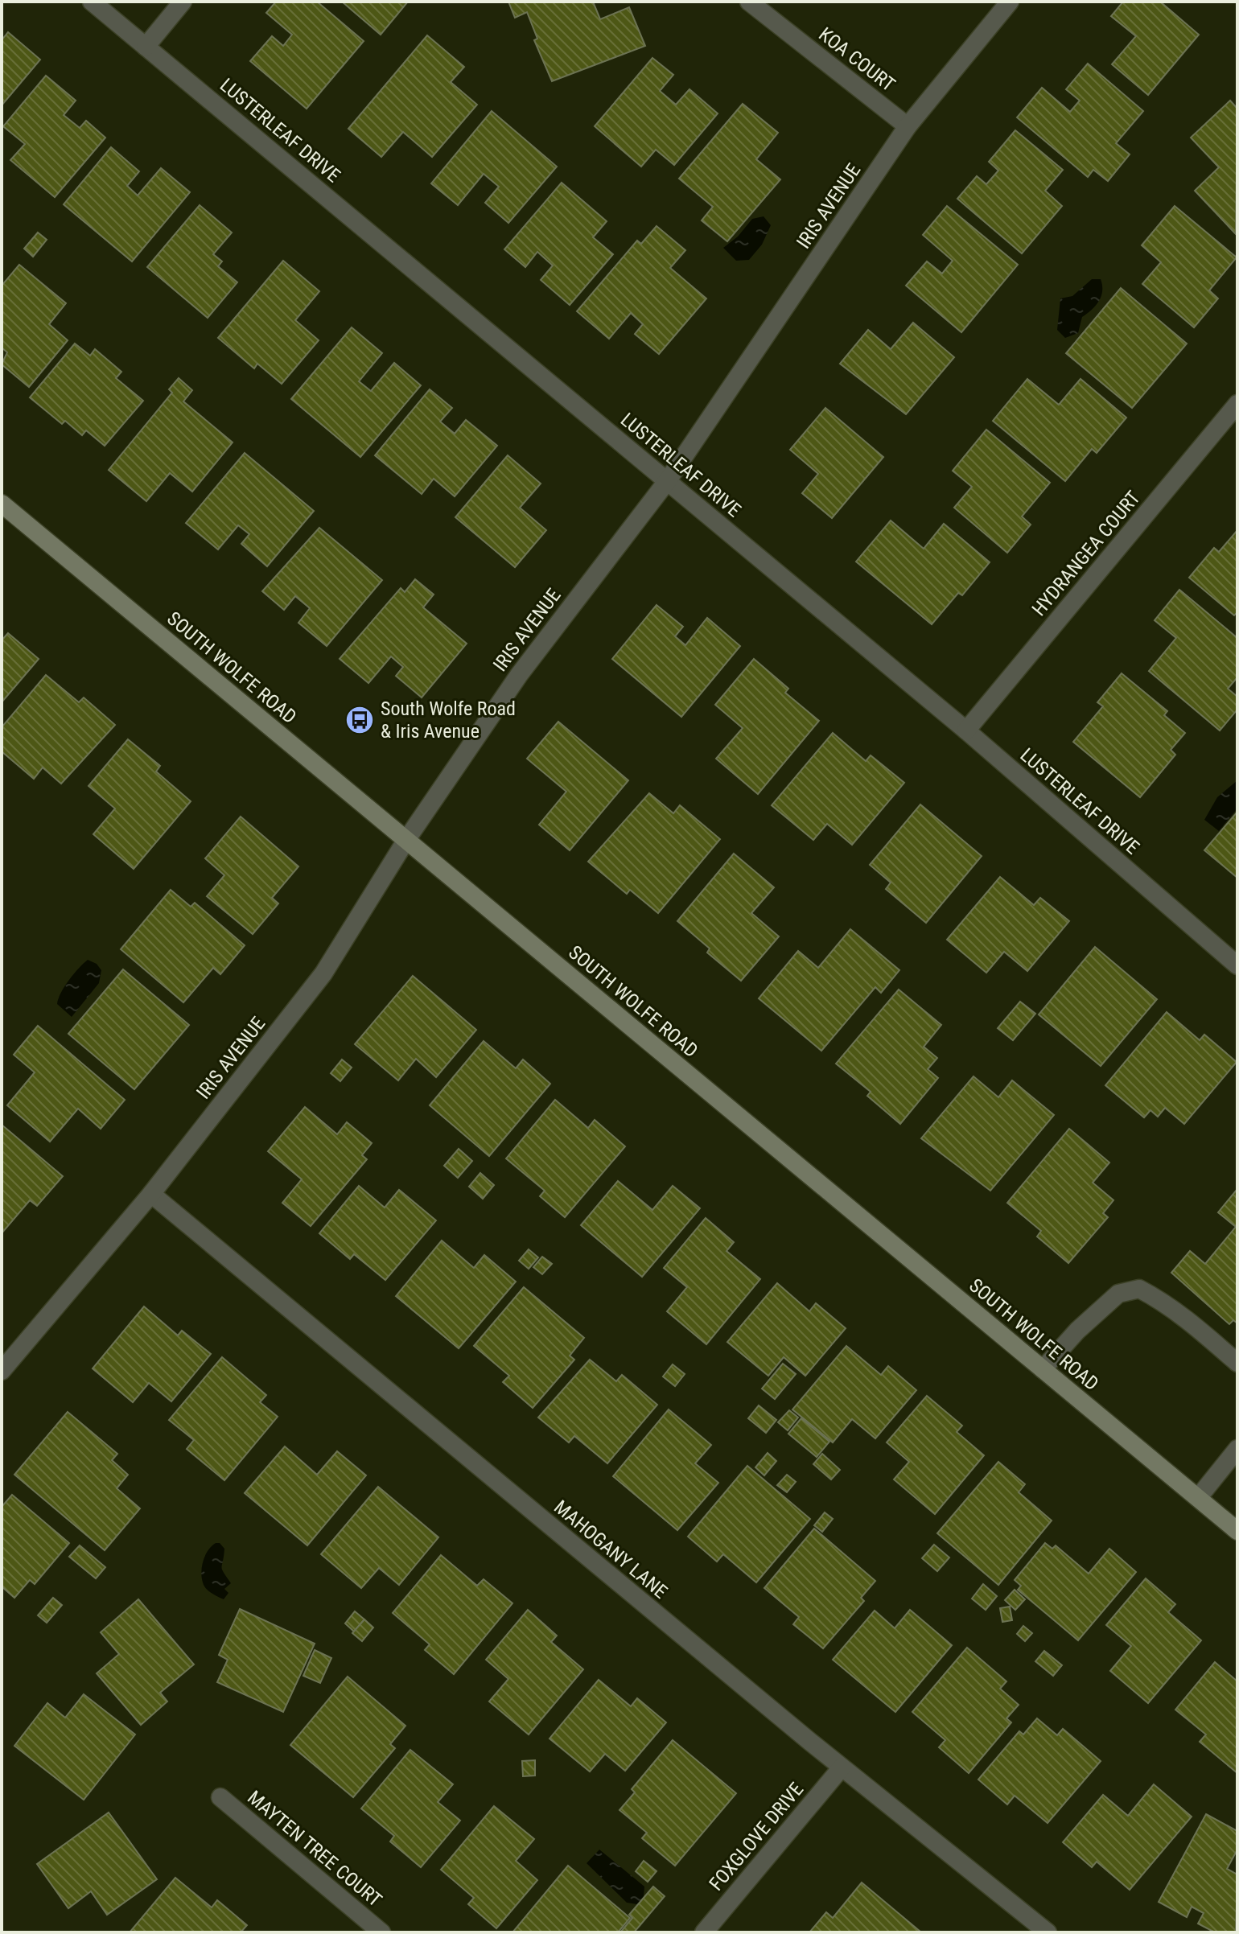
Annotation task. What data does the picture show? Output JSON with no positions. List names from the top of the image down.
{
  "streets": {
    "main road": ["SOUTH WOLFE ROAD"],
    "street": [
      "KOA COURT",
      "LUSTERLEAF DRIVE",
      "IRIS AVENUE",
      "HYDRANGEA COURT",
      "MAHOGANY LANE",
      "FOXGLOVE DRIVE",
      "MAYTEN TREE COURT"
    ]
  },
  "crossings": [
    ["KOA COURT", "IRIS AVENUE"],
    ["LUSTERLEAF DRIVE", "IRIS AVENUE"],
    ["LUSTERLEAF DRIVE", "HYDRANGEA COURT"],
    ["IRIS AVENUE", "SOUTH WOLFE ROAD"],
    ["IRIS AVENUE", "MAHOGANY LANE"],
    ["MAHOGANY LANE", "FOXGLOVE DRIVE"]
  ],
  "places": {
    "bus stop": ["South Wolfe Road & Iris Avenue"]
  }
}
